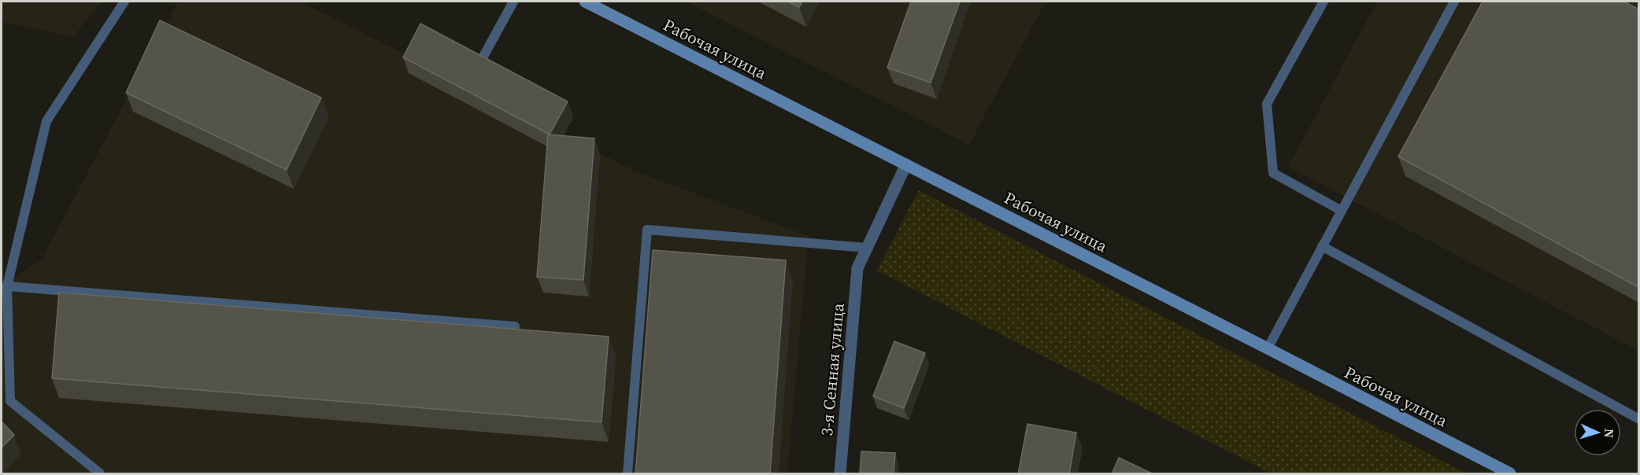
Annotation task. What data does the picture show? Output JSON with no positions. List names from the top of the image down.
{
  "streets": {
    "main road": ["Рабочая улица"],
    "street": ["3-я Сенная улица"]
  },
  "crossings": [
    ["Рабочая улица", "3-я Сенная улица"]
  ],
  "north": "right"
}
